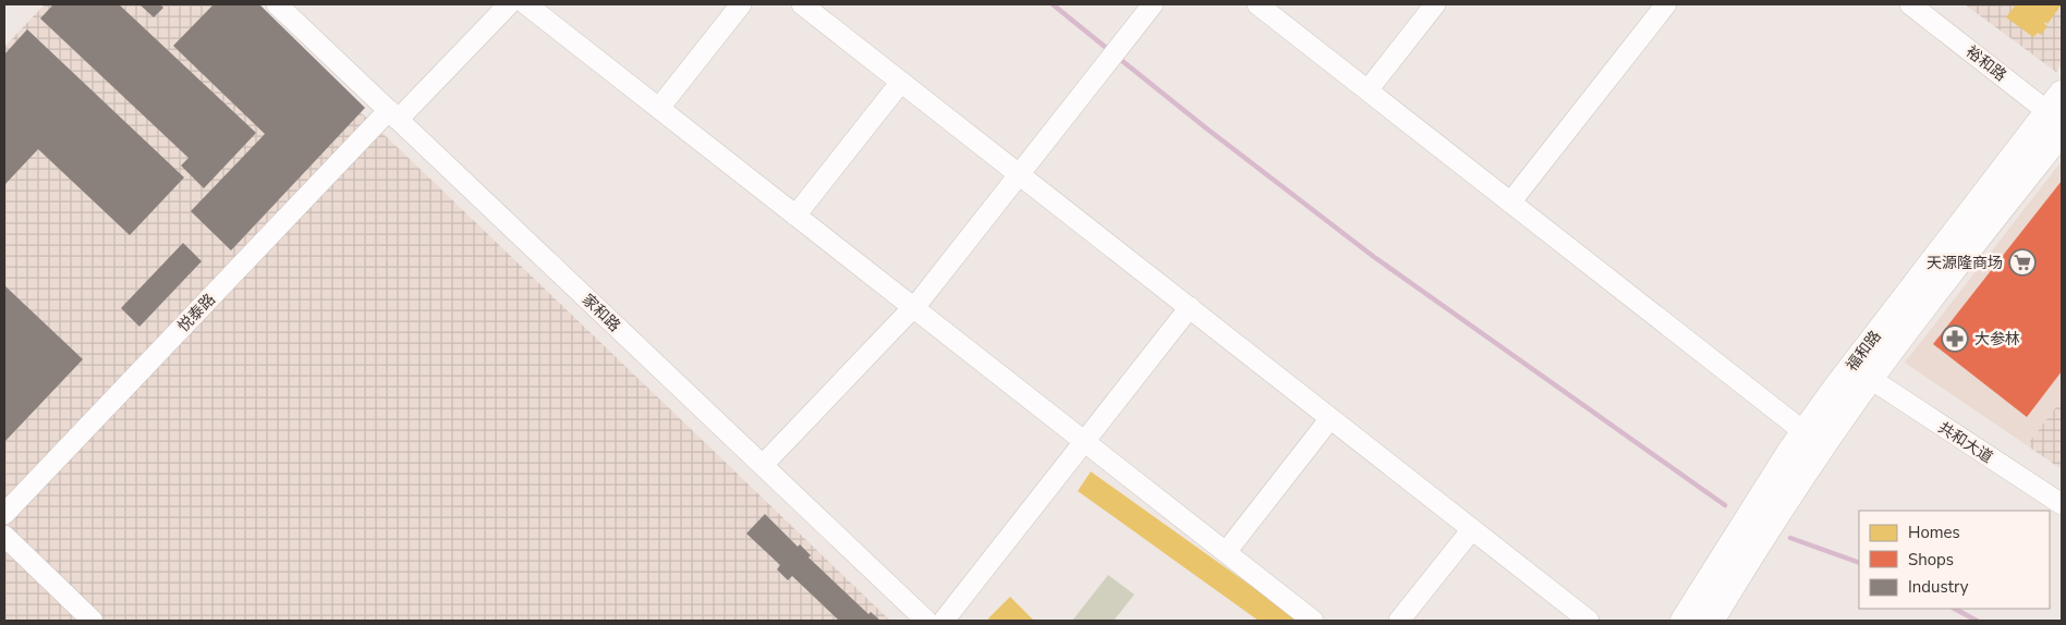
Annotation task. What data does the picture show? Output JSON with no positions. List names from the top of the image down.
{
  "streets": {
    "main road": ["福和路"],
    "street": [
      "裕和路",
      "悦泰路",
      "家和路",
      "共和大道"
    ]
  },
  "crossings": [
    ["裕和路", "福和路"],
    ["悦泰路", "家和路"],
    ["福和路", "共和大道"]
  ],
  "places": {
    "supermarket": ["天源隆商场"],
    "pharmacy": ["大参林"]
  },
  "legend": ["Homes", "Shops", "Industry"]
}
